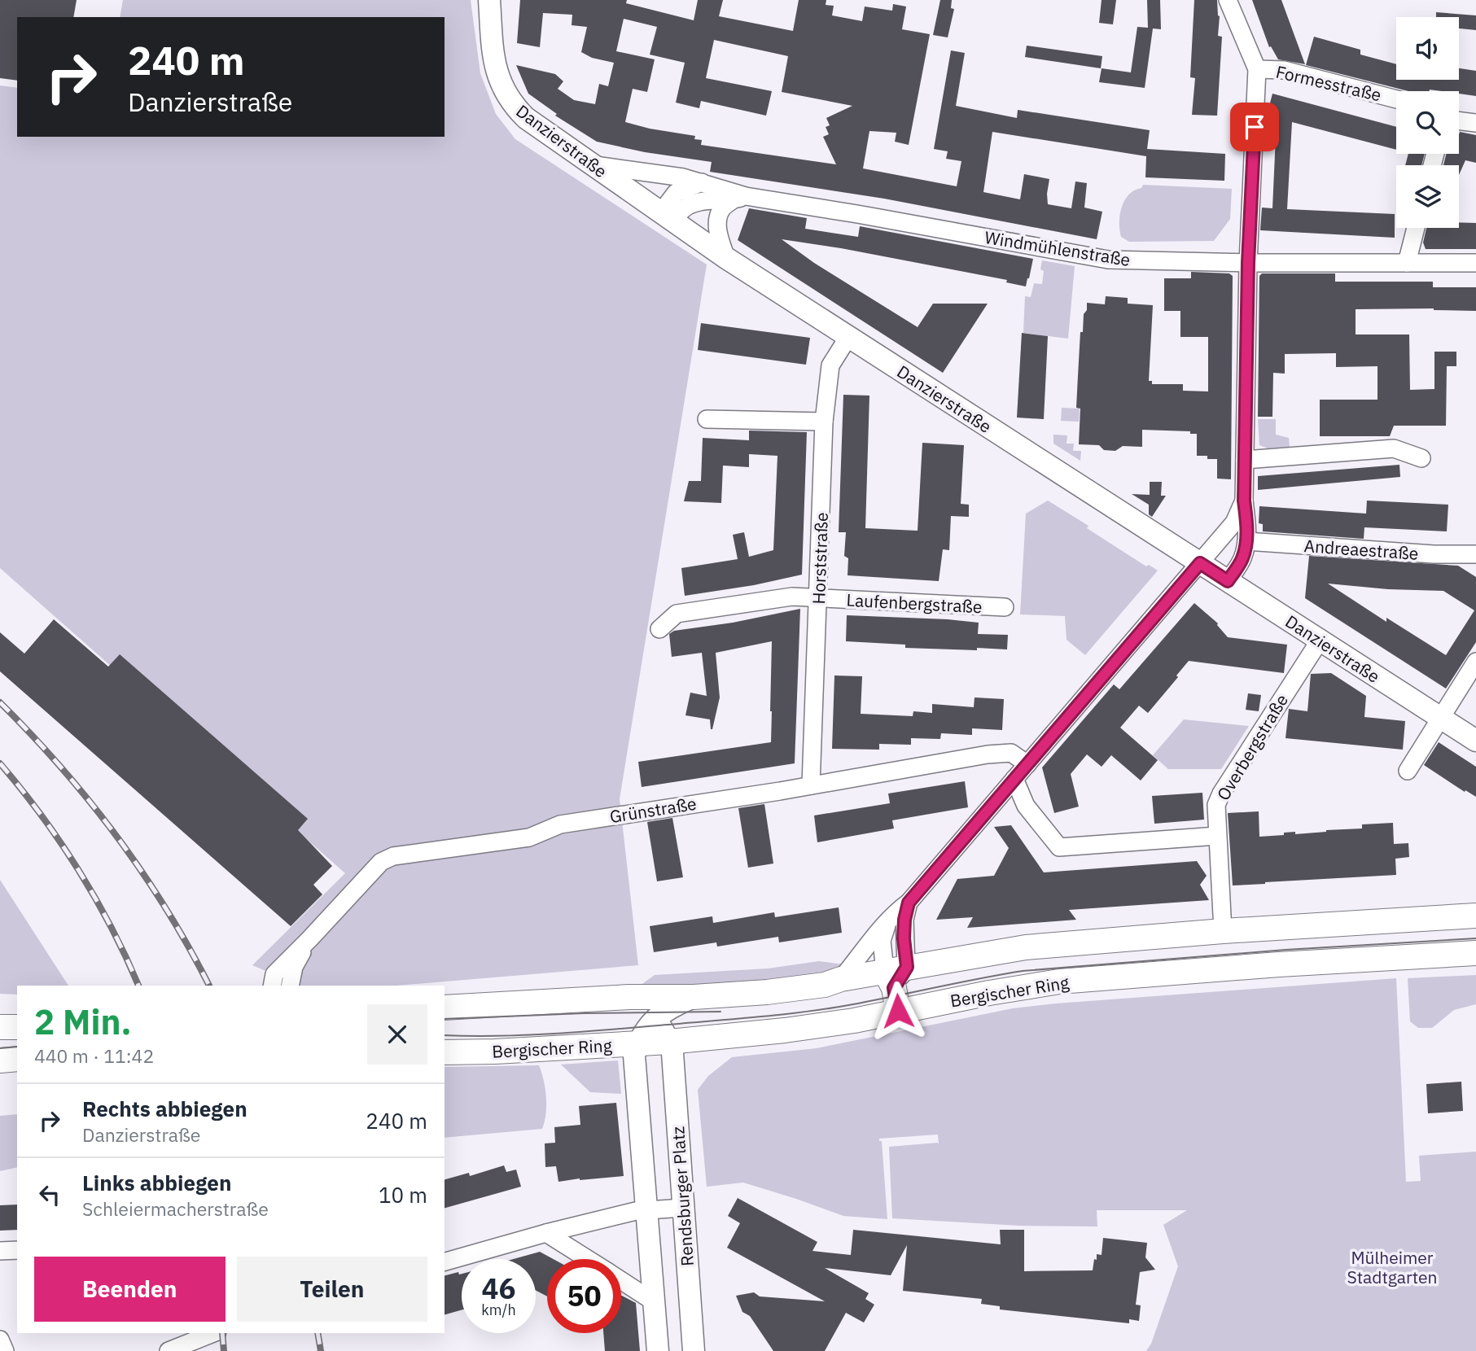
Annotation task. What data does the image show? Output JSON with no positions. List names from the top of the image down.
{
  "streets": {
    "main road": ["Bergischer Ring"],
    "street": [
      "Formesstraße",
      "Danzierstraße",
      "Windmühlenstraße",
      "Andreaestraße",
      "Horststraße",
      "Laufenbergstraße",
      "Overbergstraße",
      "Grünstraße",
      "Rendsburger Platz"
    ]
  },
  "crossings": [
    ["Danzierstraße", "Windmühlenstraße"],
    ["Danzierstraße", "Horststraße"],
    ["Danzierstraße", "Overbergstraße"],
    ["Horststraße", "Laufenbergstraße"],
    ["Horststraße", "Grünstraße"],
    ["Overbergstraße", "Bergischer Ring"],
    ["Bergischer Ring", "Rendsburger Platz"]
  ],
  "parks": ["Mülheimer Stadtgarten"],
  "page": {
    "turn": ["240 m", "Danzierstraße"],
    "heading": ["2 Min.", "440 m · 11:42"],
    "list": [
      {
        "name": "Rechts abbiegen",
        "note": "Danzierstraße",
        "value": "240 m"
      },
      {
        "name": "Links abbiegen",
        "note": "Schleiermacherstraße",
        "value": "10 m"
      }
    ],
    "buttons": ["Beenden", "Teilen"],
    "speed": "46 km/h",
    "limit": "50"
  }
}
